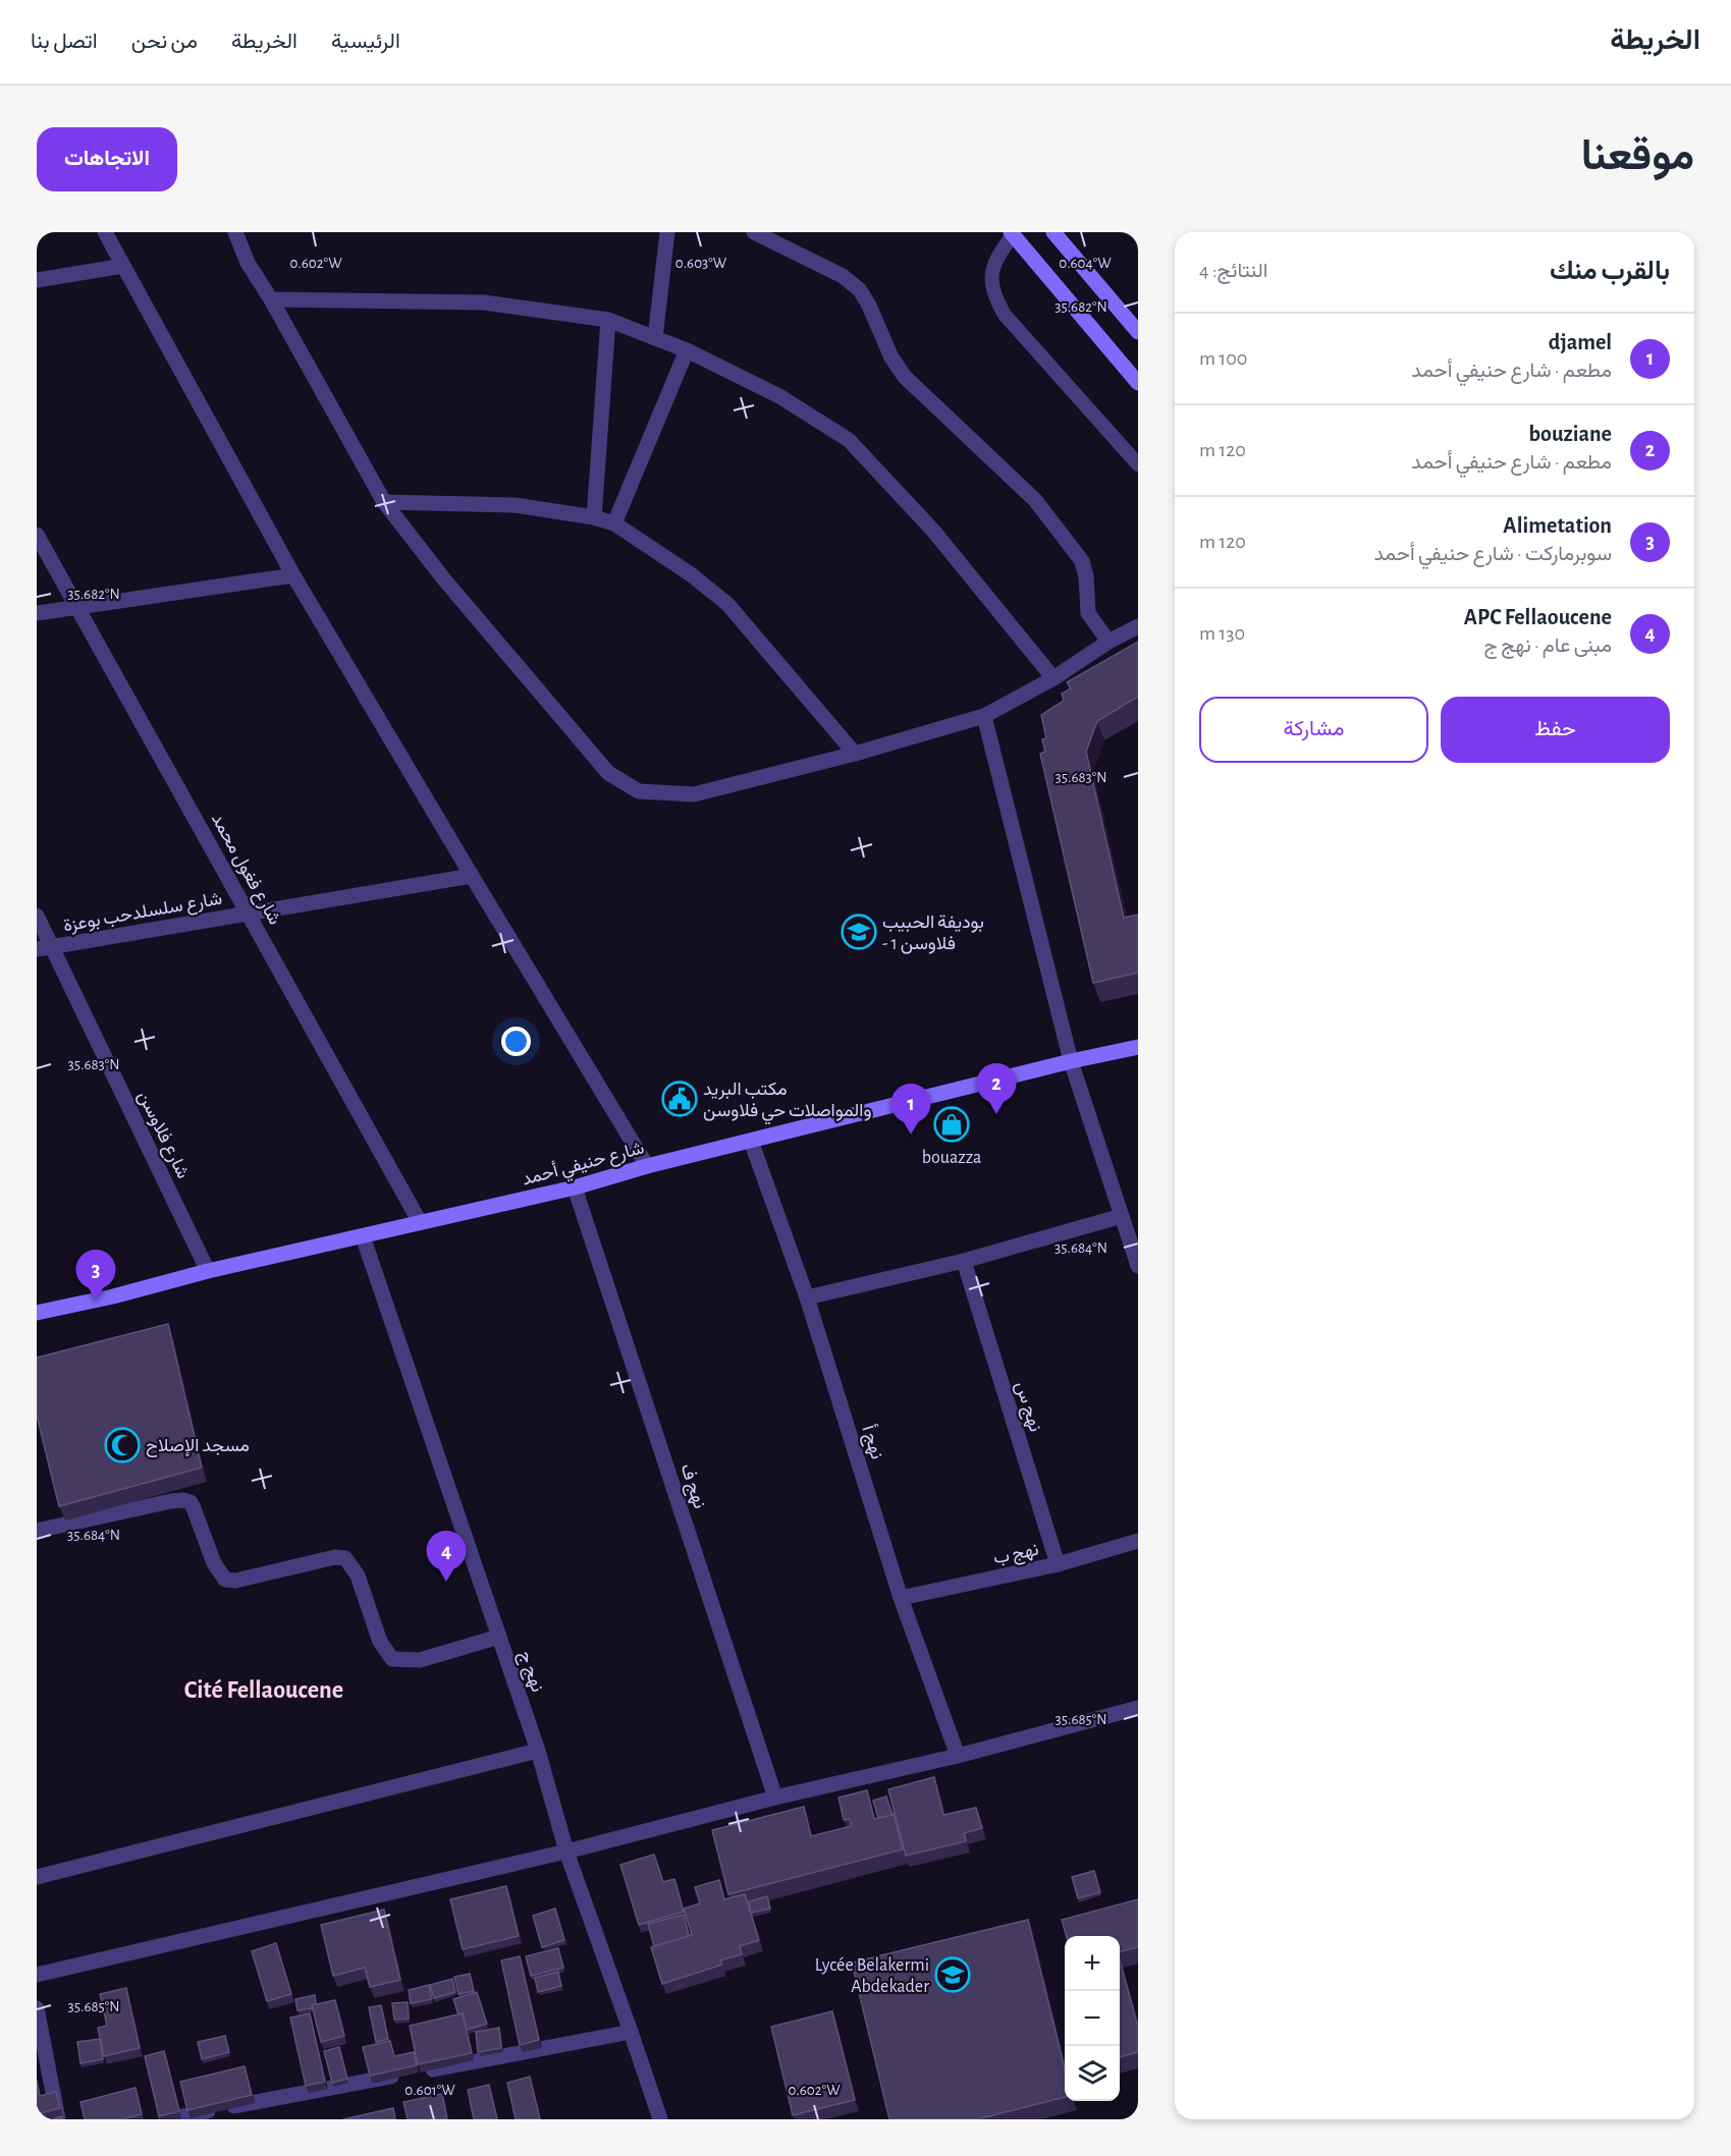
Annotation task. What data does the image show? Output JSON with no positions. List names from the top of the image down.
{
  "streets": {
    "street": [
      "شارع فغول محمد",
      "شارع سلسلدحب بوعزة",
      "شارع فلاوسن",
      "شارع حنيفي أحمد",
      "نهج س",
      "نهج أ",
      "نهج ف",
      "نهج ب",
      "نهج ج"
    ]
  },
  "crossings": [
    ["شارع فغول محمد", "شارع سلسلدحب بوعزة"],
    ["شارع فغول محمد", "شارع حنيفي أحمد"],
    ["شارع سلسلدحب بوعزة", "شارع فلاوسن"],
    ["شارع فلاوسن", "شارع حنيفي أحمد"],
    ["شارع حنيفي أحمد", "نهج أ"],
    ["شارع حنيفي أحمد", "نهج ف"],
    ["شارع حنيفي أحمد", "نهج ج"],
    ["نهج س", "نهج ب"],
    ["نهج أ", "نهج ب"]
  ],
  "districts": ["Cité Fellaoucene"],
  "places": {
    "school or university": ["بوديفة الحبيب - فلاوسن 1", "Lycée Belakermi Abdekader"],
    "public building": ["مكتب البريد والمواصلات حي فلاوسن"],
    "shop": ["bouazza"],
    "mosque": ["مسجد اﻹصلاح"]
  },
  "page": {
    "header": "الخريطة",
    "nav": [
      "الرئيسية",
      "الخريطة",
      "من نحن",
      "اتصل بنا"
    ],
    "title": "موقعنا",
    "buttons": [
      "الاتجاهات",
      ["حفظ", "مشاركة"]
    ],
    "heading": ["بالقرب منك", "النتائج: 4"],
    "list": [
      {
        "mark": "1",
        "name": "djamel",
        "note": "مطعم · شارع حنيفي أحمد",
        "value": "100 m"
      },
      {
        "mark": "2",
        "name": "bouziane",
        "note": "مطعم · شارع حنيفي أحمد",
        "value": "120 m"
      },
      {
        "mark": "3",
        "name": "Alimetation",
        "note": "سوبرماركت · شارع حنيفي أحمد",
        "value": "120 m"
      },
      {
        "mark": "4",
        "name": "APC Fellaoucene",
        "note": "مبنى عام · نهج ج",
        "value": "130 m"
      }
    ],
    "pins": [
      "2",
      "1",
      "3",
      "4"
    ],
    "map_buttons": ["+", "−"]
  },
  "coordinates": [
    "0.602°W",
    "0.603°W",
    "0.604°W",
    "35.682°N",
    "35.683°N",
    "35.684°N",
    "35.685°N",
    "0.601°W"
  ]
}
